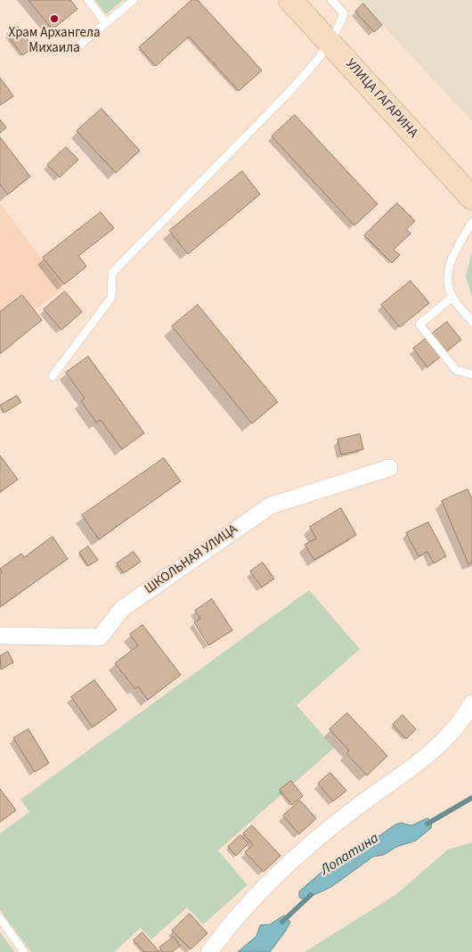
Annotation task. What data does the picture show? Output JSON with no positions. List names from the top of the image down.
{
  "streets": {
    "main road": ["УЛИЦА ГАГАРИНА"],
    "street": ["ШКОЛЬНАЯ УЛИЦА"]
  },
  "water": ["Лопатина"],
  "places": ["Храм Архангела Михаила"]
}
